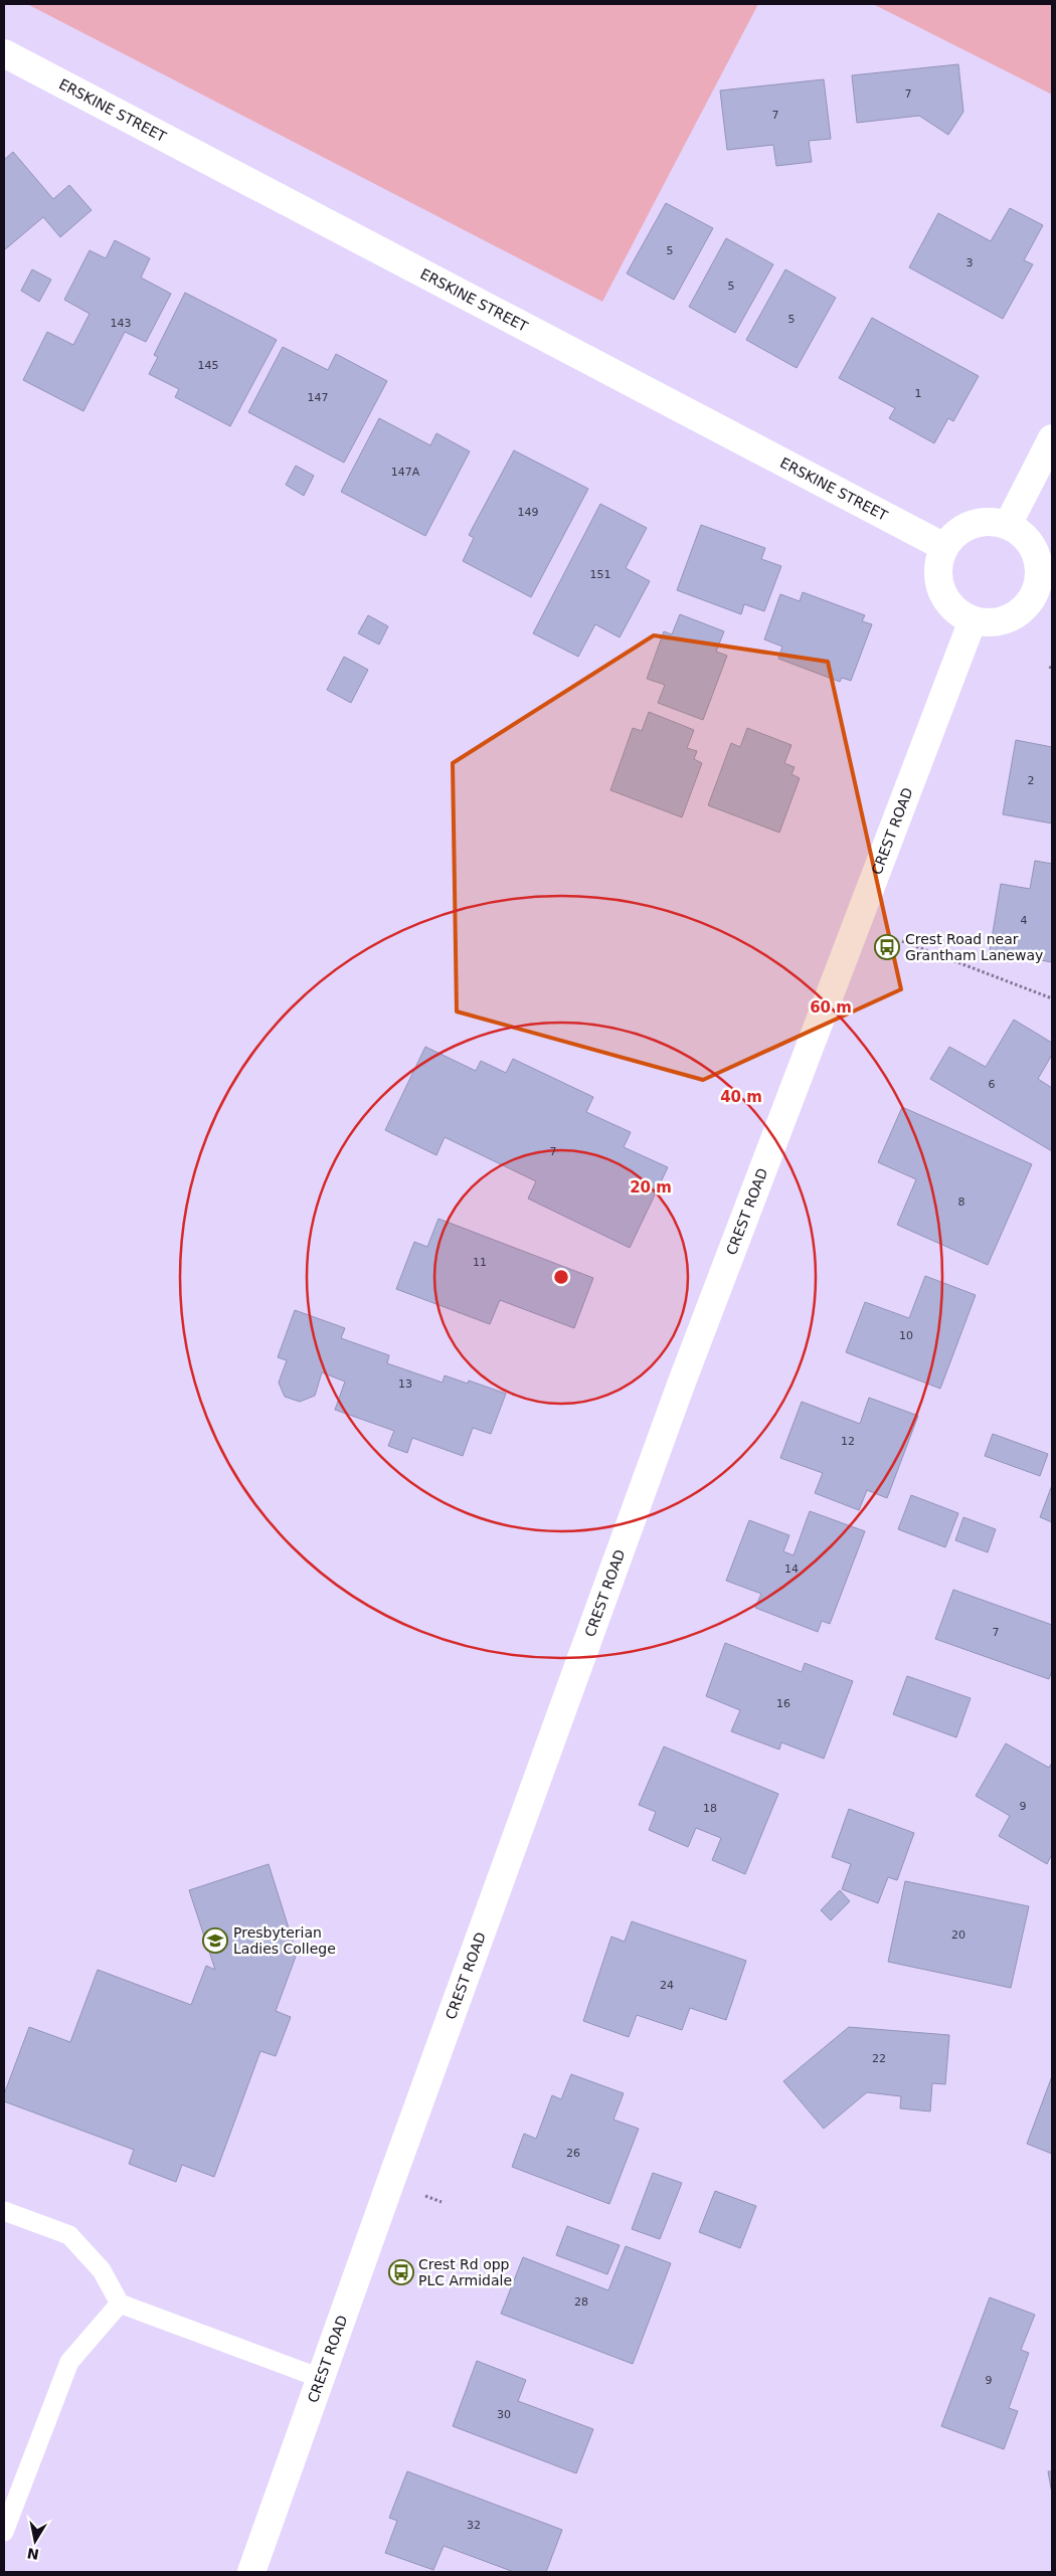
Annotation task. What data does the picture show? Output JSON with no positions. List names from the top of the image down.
{
  "streets": {
    "street": ["ERSKINE STREET", "CREST ROAD"]
  },
  "crossings": [
    ["ERSKINE STREET", "CREST ROAD"]
  ],
  "places": {
    "bus stop": ["Crest Road near Grantham Laneway", "Crest Rd opp PLC Armidale"],
    "school or university": ["Presbyterian Ladies College"]
  },
  "house_numbers": [
    "7",
    "7",
    "5",
    "3",
    "5",
    "5",
    "143",
    "145",
    "1",
    "147",
    "147A",
    "149",
    "151",
    "2",
    "4",
    "6",
    "7",
    "8",
    "11",
    "10",
    "13",
    "12",
    "14",
    "7",
    "16",
    "9",
    "18",
    "20",
    "24",
    "22",
    "26",
    "28",
    "9",
    "30",
    "32"
  ],
  "north": "bottom",
  "rings": ["60 m", "40 m", "20 m"]
}
